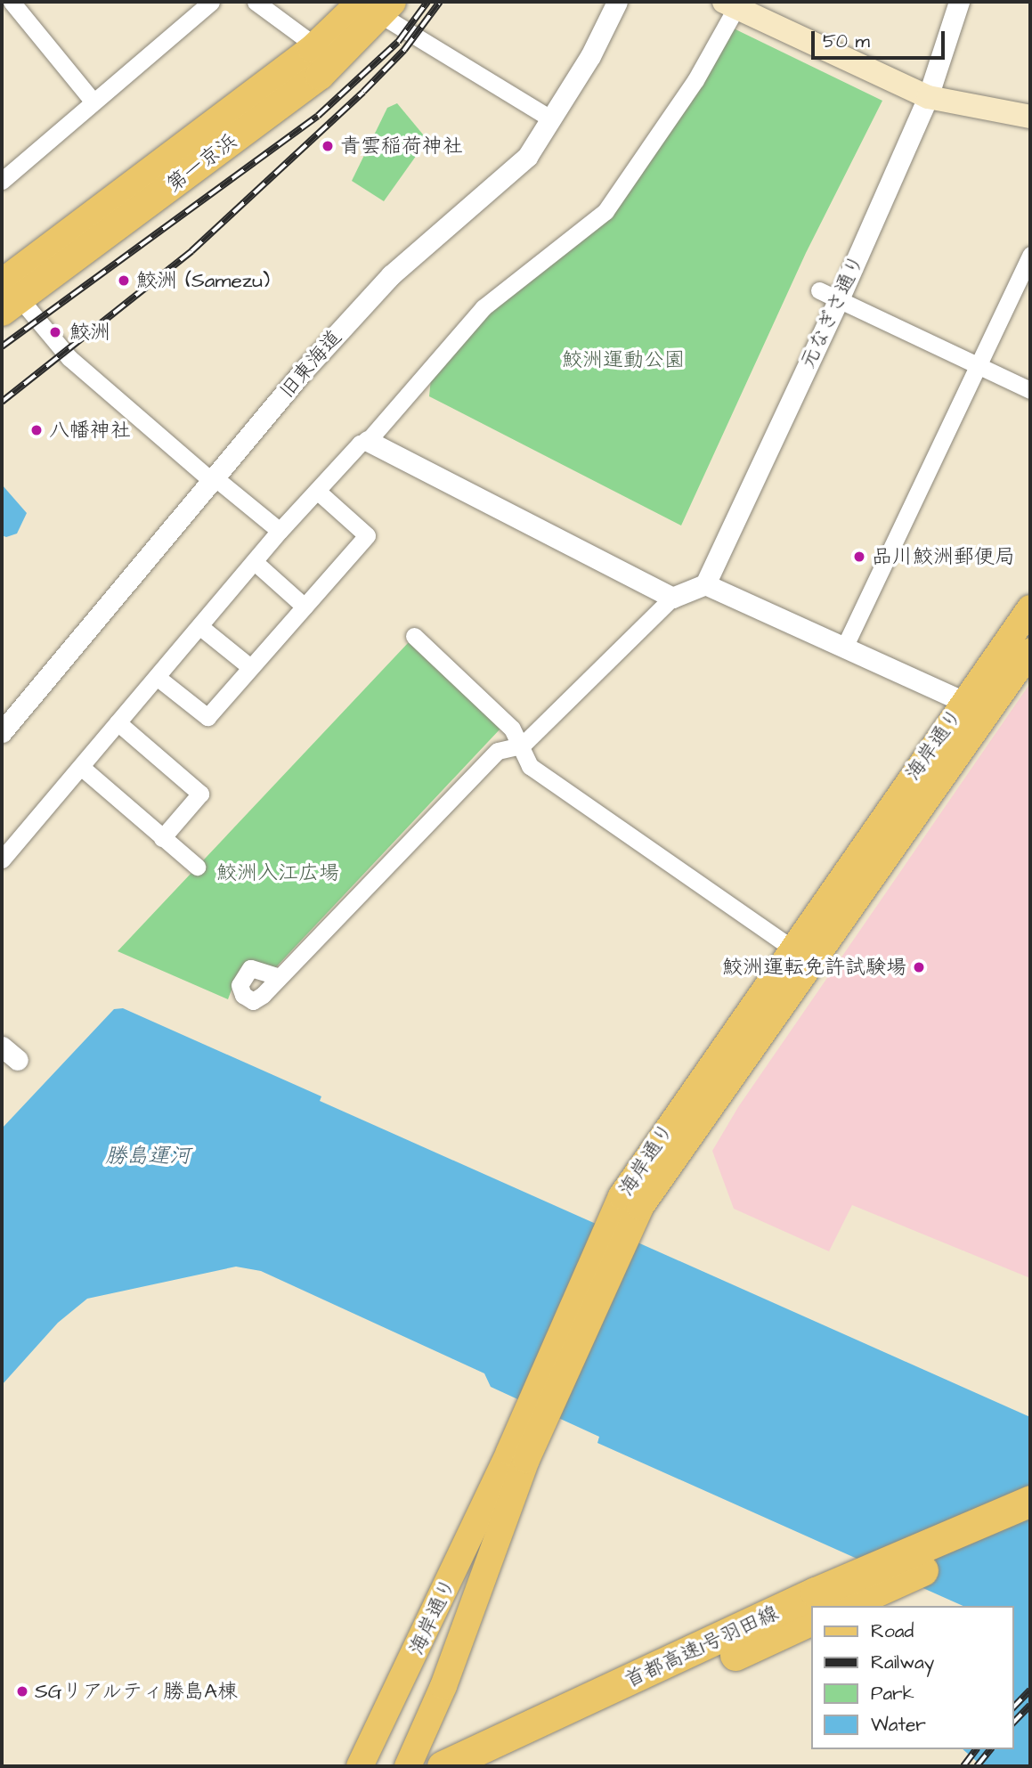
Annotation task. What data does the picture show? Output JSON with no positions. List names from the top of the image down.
{
  "streets": {
    "highway": ["第一京浜", "首都高速1号羽田線"],
    "main road": ["海岸通り"],
    "street": ["元なぎさ通り", "旧東海道"]
  },
  "water": ["勝島運河"],
  "parks": ["鮫洲運動公園", "鮫洲入江広場"],
  "places": [
    "青雲稲荷神社",
    "鮫洲 (Samezu)",
    "鮫洲",
    "八幡神社",
    "品川鮫洲郵便局",
    "鮫洲運転免許試験場",
    "SGリアルティ勝島A棟"
  ],
  "legend": [
    "Road",
    "Railway",
    "Park",
    "Water"
  ],
  "scale_bar": "50 m"
}
